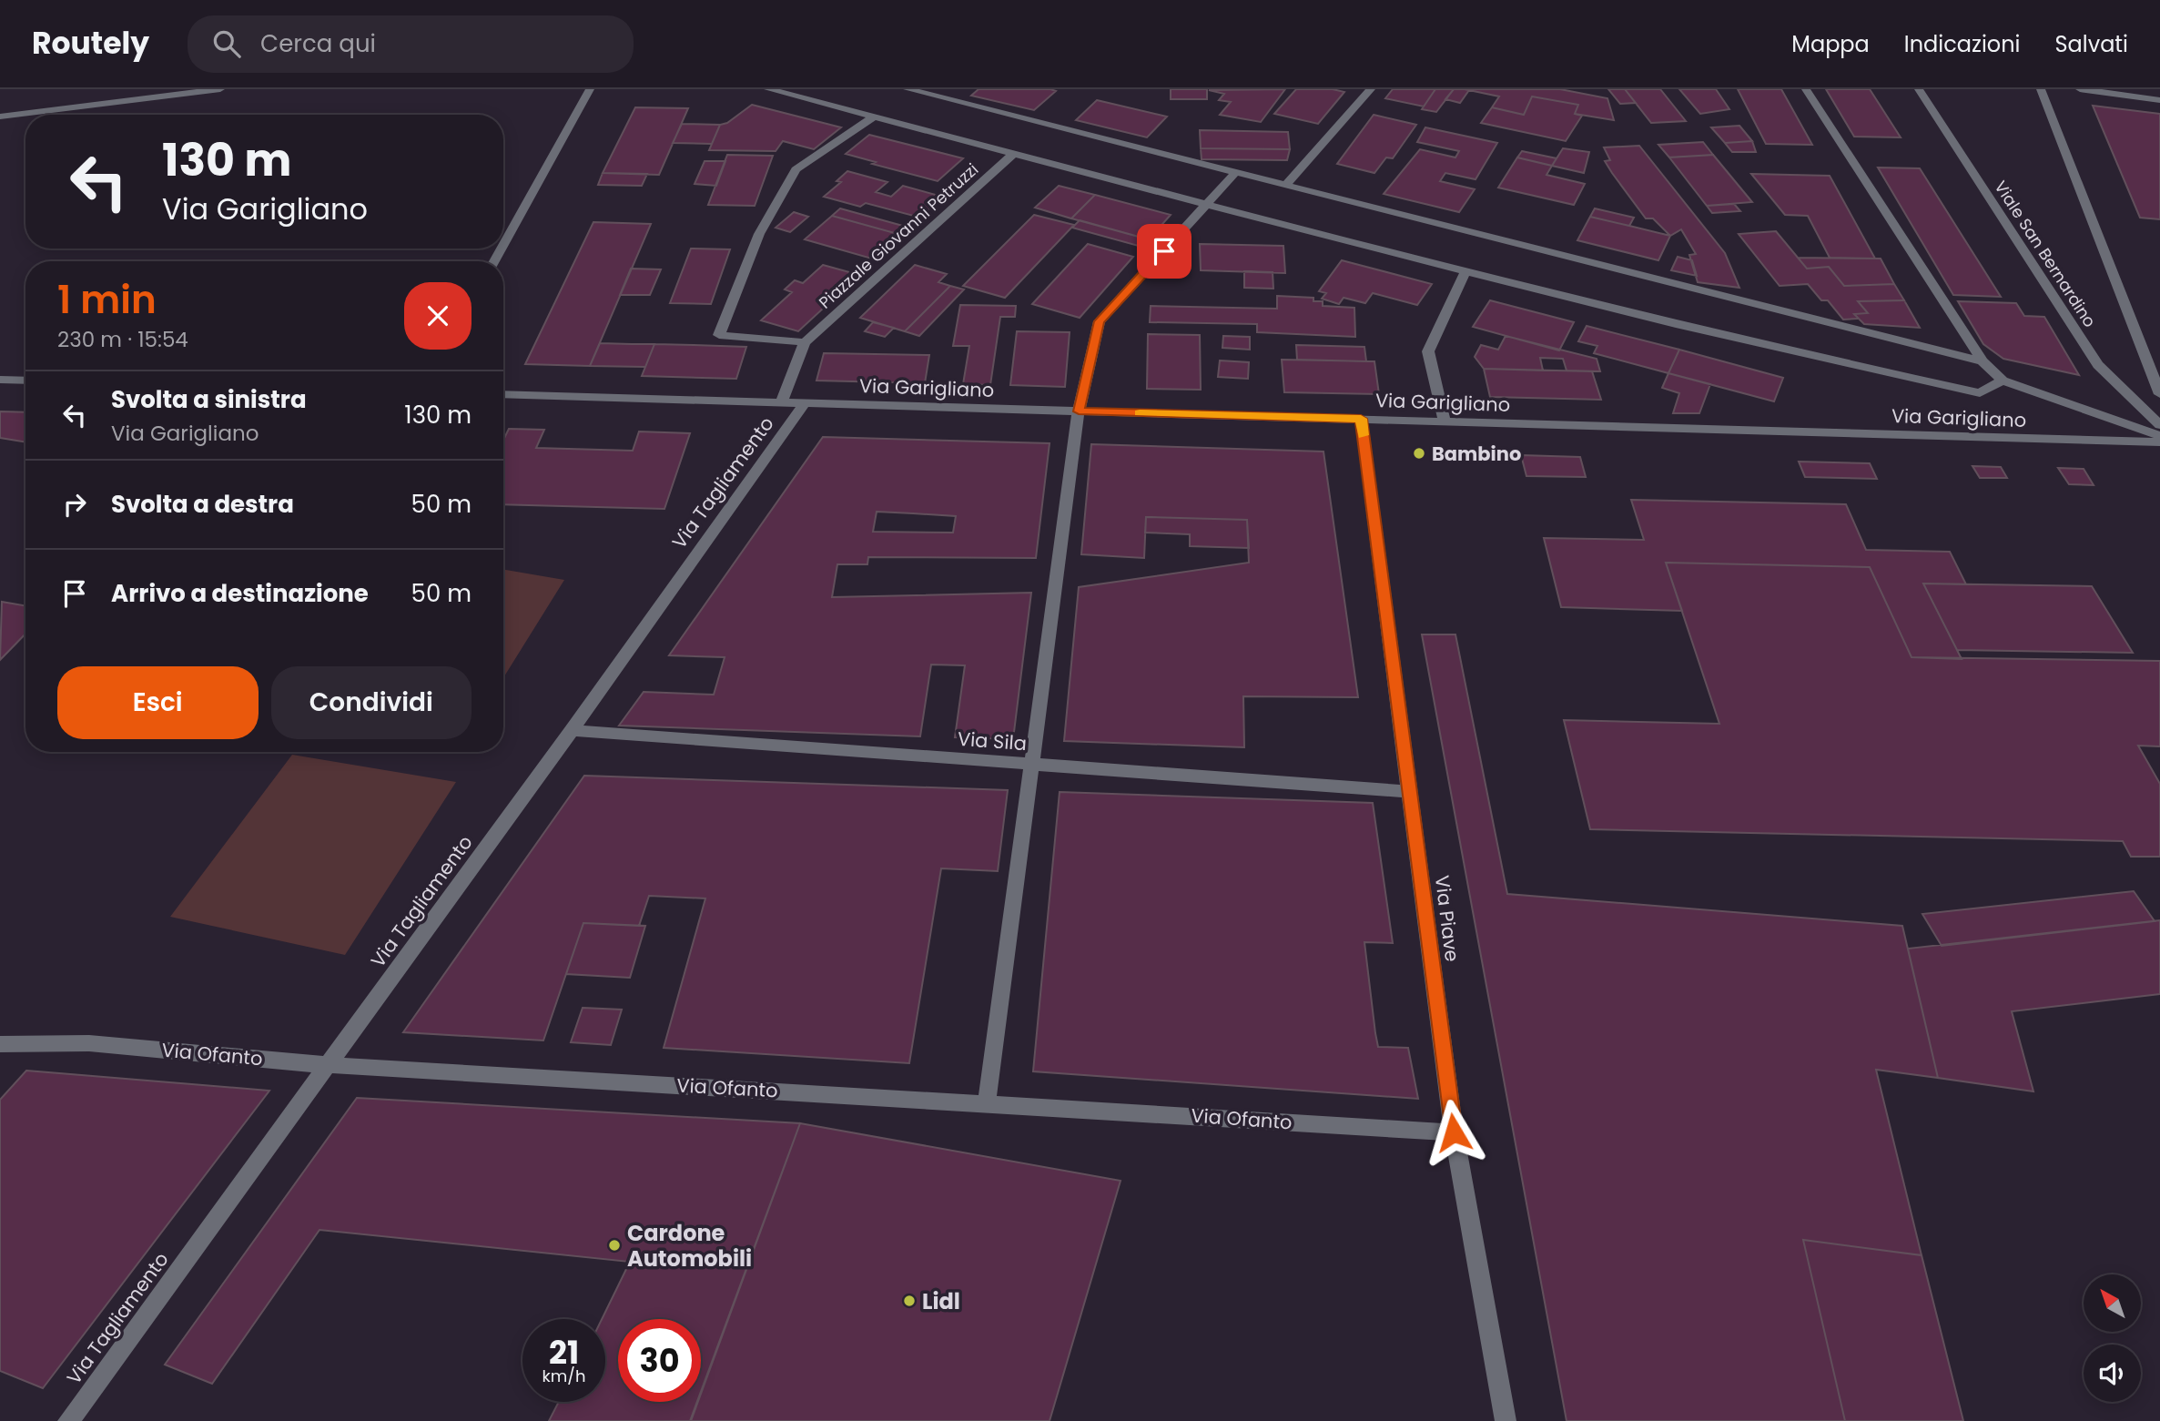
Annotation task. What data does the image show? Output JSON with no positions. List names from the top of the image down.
{
  "streets": {
    "street": [
      "Piazzale Giovanni Petruzzi",
      "Viale San Bernardino",
      "Via Garigliano",
      "Via Tagliamento",
      "Via Sila",
      "Via Piave",
      "Via Ofanto"
    ]
  },
  "crossings": [
    ["Via Garigliano", "Via Tagliamento"],
    ["Via Garigliano", "Via Piave"],
    ["Via Tagliamento", "Via Sila"],
    ["Via Tagliamento", "Via Ofanto"],
    ["Via Sila", "Via Piave"],
    ["Via Piave", "Via Ofanto"]
  ],
  "places": ["Bambino", "Cardone Automobili", "Lidl"],
  "north": "top left",
  "page": {
    "header": "Routely",
    "search": "Cerca qui",
    "nav": ["Mappa", "Indicazioni", "Salvati"],
    "turn": ["130 m", "Via Garigliano"],
    "heading": ["1 min", "230 m · 15:54"],
    "list": [
      {
        "name": "Svolta a sinistra",
        "note": "Via Garigliano",
        "value": "130 m"
      },
      {
        "name": "Svolta a destra",
        "value": "50 m"
      },
      {
        "name": "Arrivo a destinazione",
        "value": "50 m"
      }
    ],
    "buttons": ["Esci", "Condividi"],
    "speed": "21 km/h",
    "limit": "30"
  }
}
